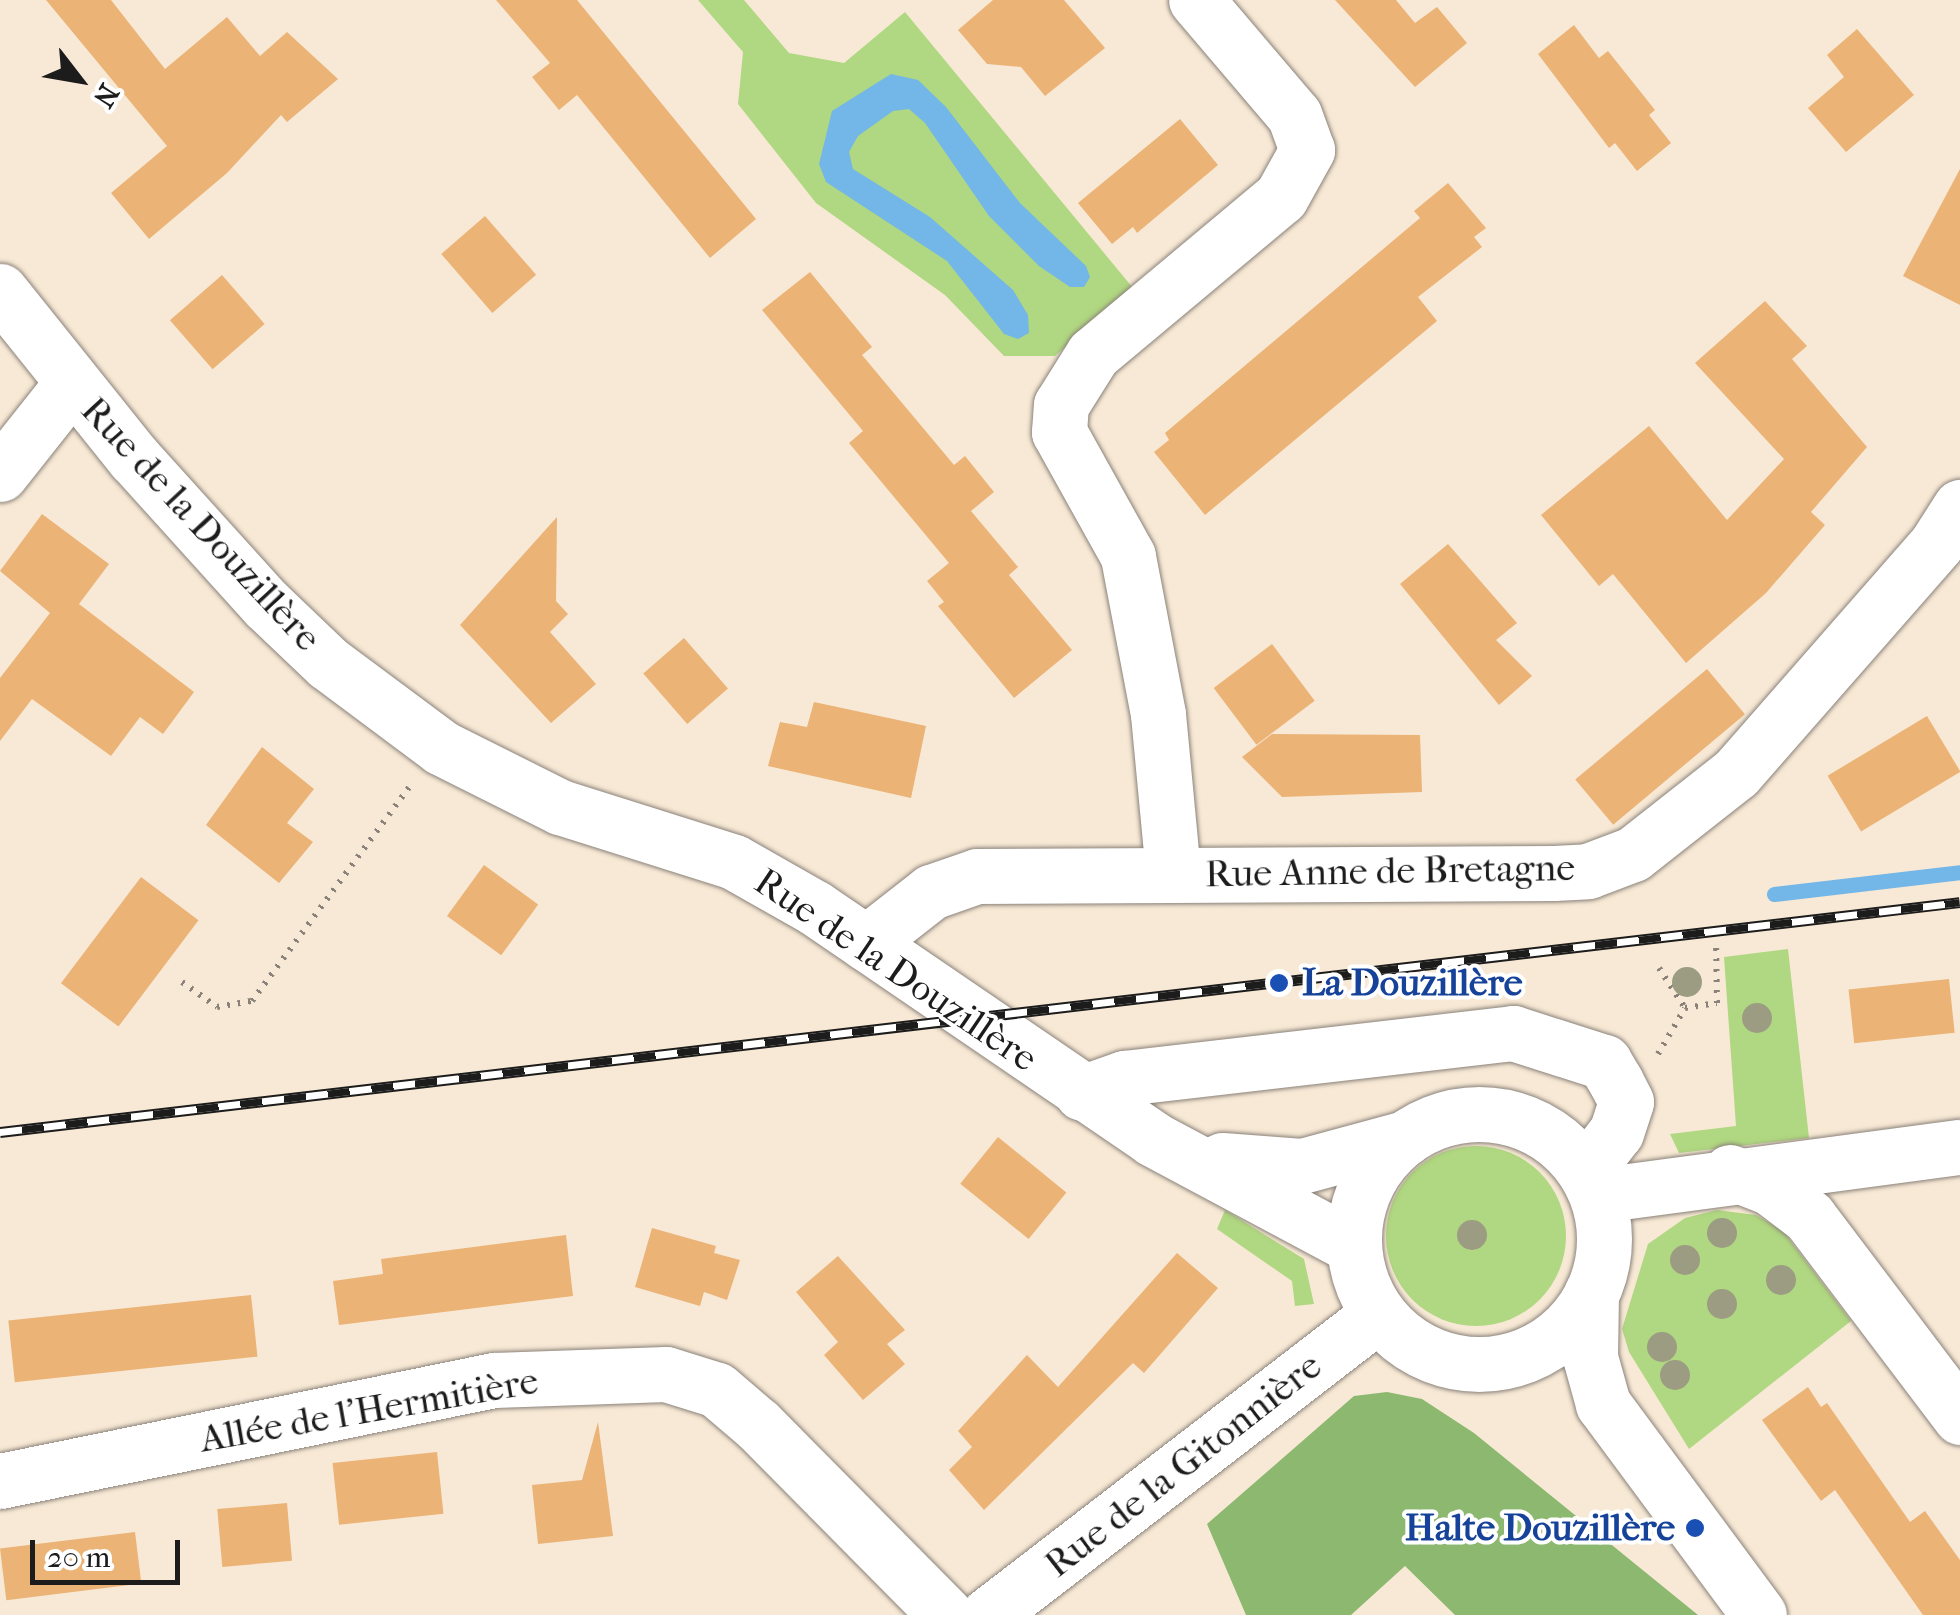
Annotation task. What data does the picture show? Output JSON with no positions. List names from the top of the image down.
{
  "streets": {
    "street": [
      "Rue de la Douzillère",
      "Rue Anne de Bretagne",
      "Allée de l'Hermitière",
      "Rue de la Gitonnière"
    ]
  },
  "crossings": [
    ["Rue de la Douzillère", "Rue Anne de Bretagne"],
    ["Rue de la Douzillère", "Rue de la Gitonnière"]
  ],
  "places": ["La Douzillère", "Halte Douzillère"],
  "scale_bar": "20 m",
  "north": "bottom right"
}
